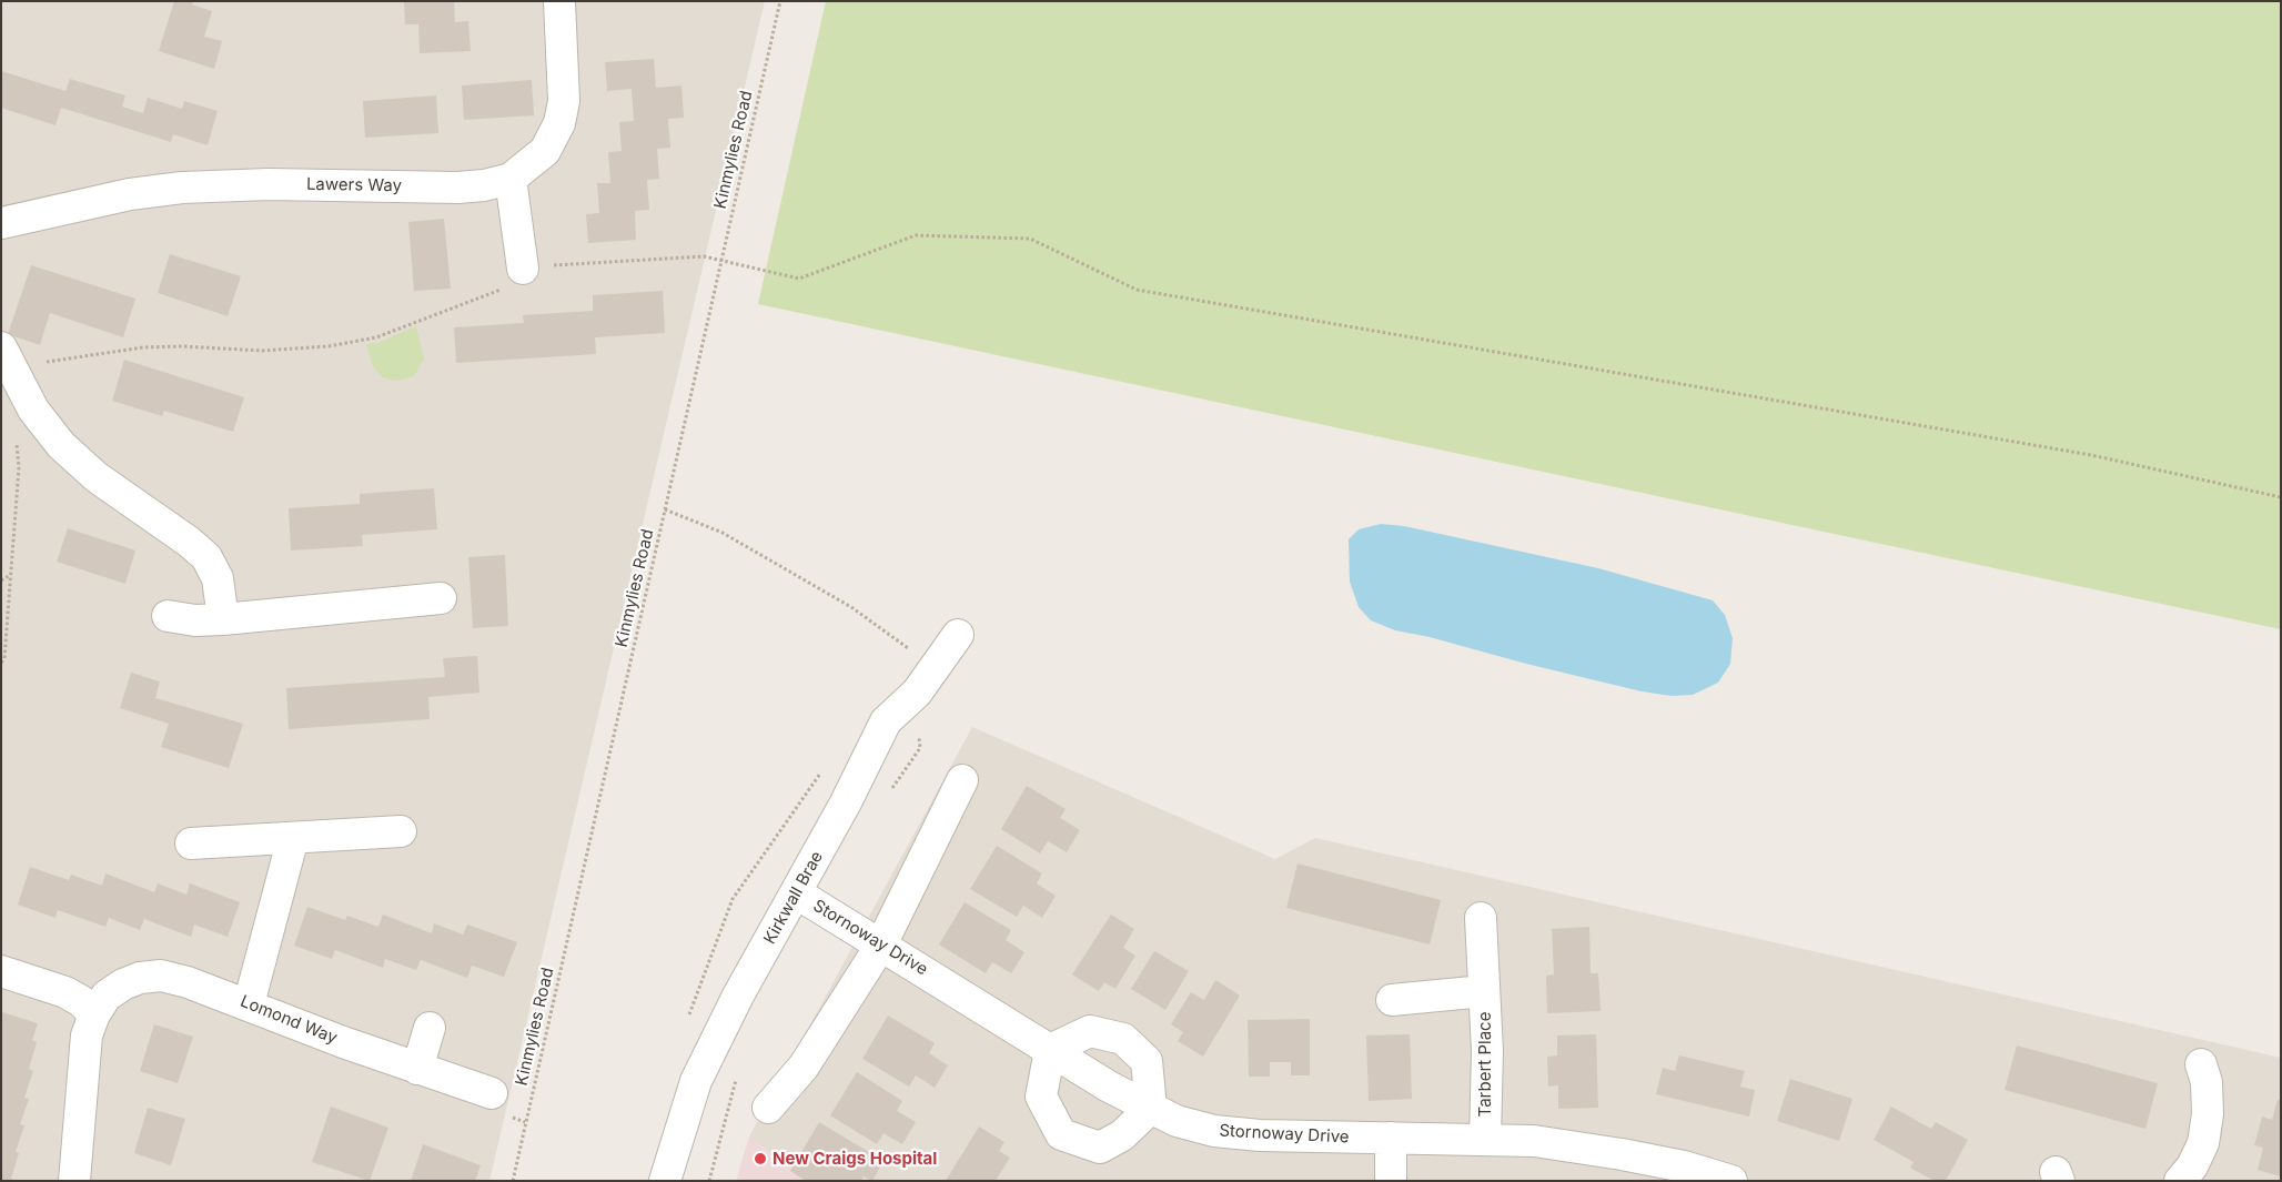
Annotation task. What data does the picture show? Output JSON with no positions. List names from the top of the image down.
{
  "streets": {
    "street": [
      "Lawers Way",
      "Kirkwall Brae",
      "Stornoway Drive",
      "Lomond Way",
      "Tarbert Place"
    ],
    "path": ["Kinmylies Road"]
  },
  "crossings": [
    ["Kirkwall Brae", "Stornoway Drive"],
    ["Stornoway Drive", "Tarbert Place"]
  ],
  "places": ["New Craigs Hospital"]
}
